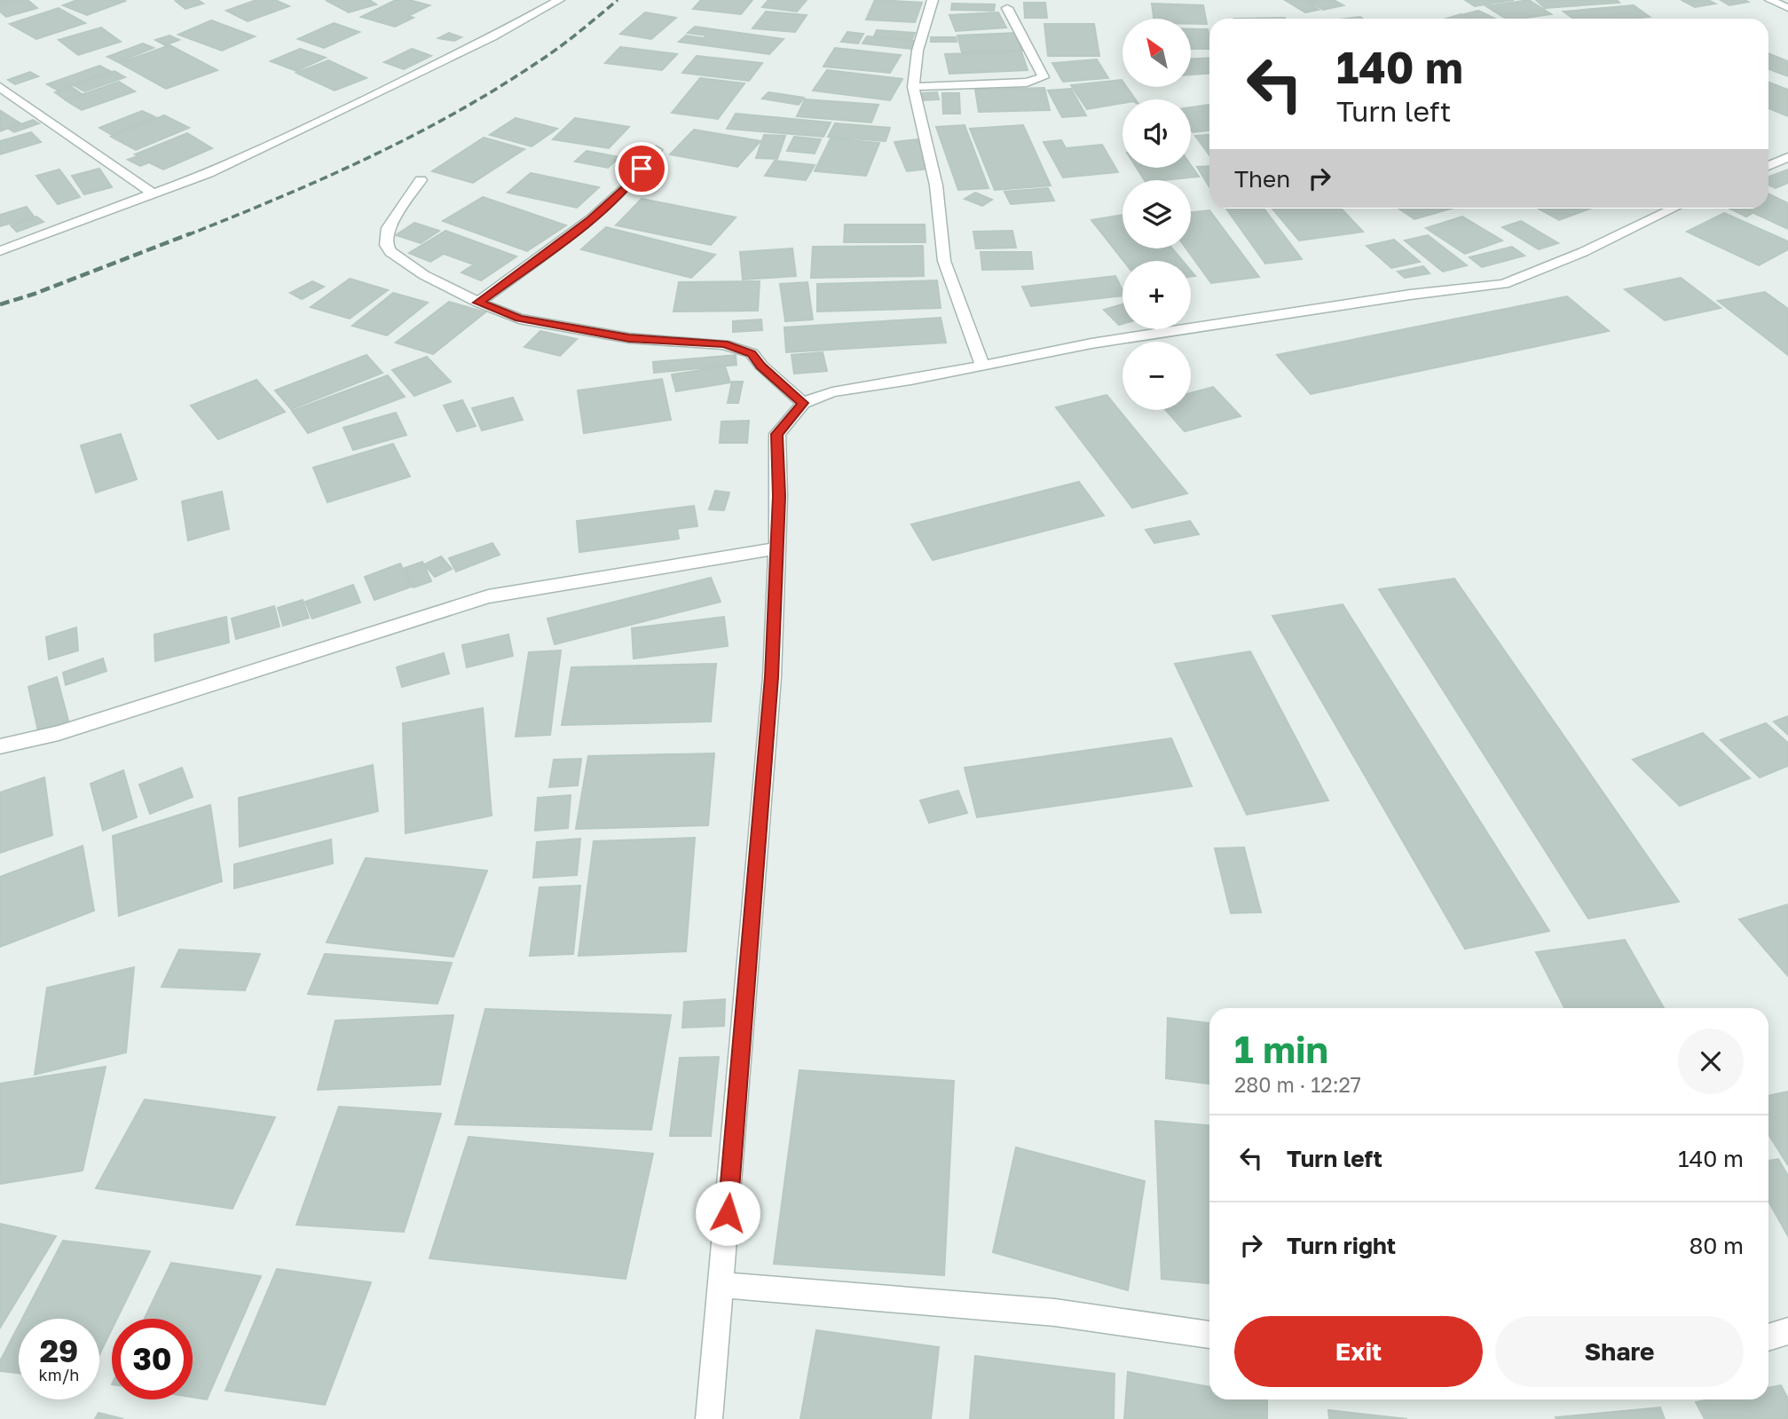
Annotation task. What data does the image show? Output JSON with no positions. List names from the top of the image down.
{
  "north": "top left",
  "page": {
    "map_buttons": ["+", "−"],
    "turn": ["140 m", "Turn left"],
    "then": "Then",
    "heading": ["1 min", "280 m · 12:27"],
    "list": [
      {
        "name": "Turn left",
        "value": "140 m"
      },
      {
        "name": "Turn right",
        "value": "80 m"
      }
    ],
    "buttons": ["Exit", "Share"],
    "speed": "29 km/h",
    "limit": "30"
  }
}
